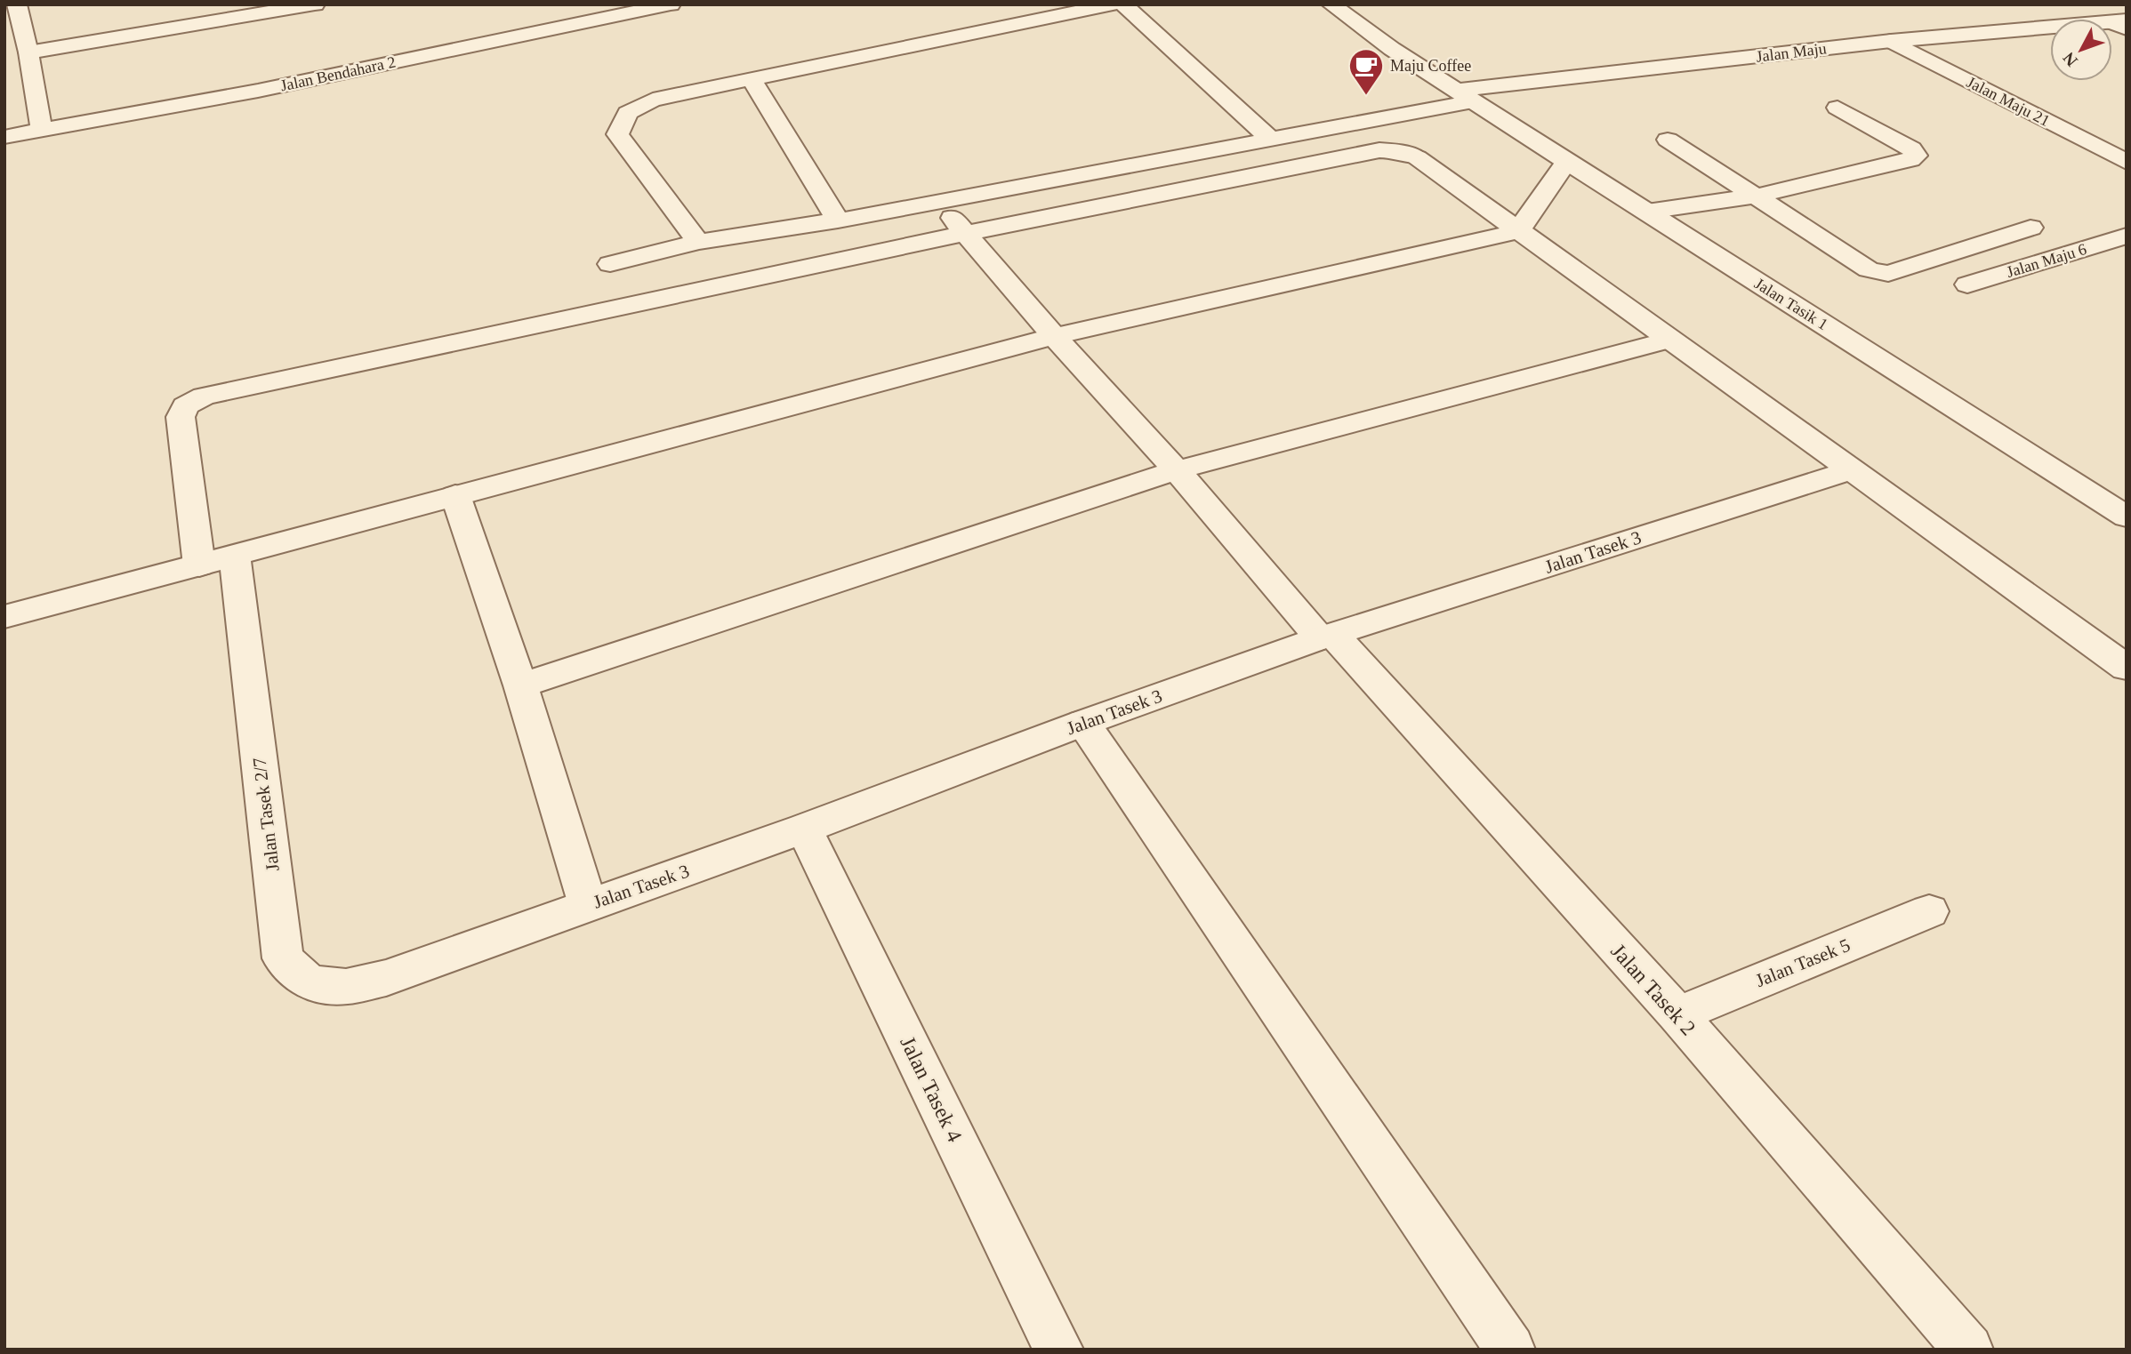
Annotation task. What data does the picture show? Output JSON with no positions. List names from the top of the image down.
{
  "streets": {
    "street": [
      "Jalan Maju",
      "Jalan Bendahara 2",
      "Jalan Maju 21",
      "Jalan Maju 6",
      "Jalan Tasik 1",
      "Jalan Tasek 3",
      "Jalan Tasek 2/7",
      "Jalan Tasek 5",
      "Jalan Tasek 2",
      "Jalan Tasek 4"
    ]
  },
  "crossings": [
    ["Jalan Maju", "Jalan Maju 21"],
    ["Jalan Maju", "Jalan Tasik 1"],
    ["Jalan Maju", "Jalan Tasek 2"],
    ["Jalan Tasek 3", "Jalan Tasek 2/7"],
    ["Jalan Tasek 3", "Jalan Tasek 2"],
    ["Jalan Tasek 3", "Jalan Tasek 4"],
    ["Jalan Tasek 5", "Jalan Tasek 2"]
  ],
  "places": {
    "cafe": ["Maju Coffee"]
  },
  "north": "bottom left"
}
